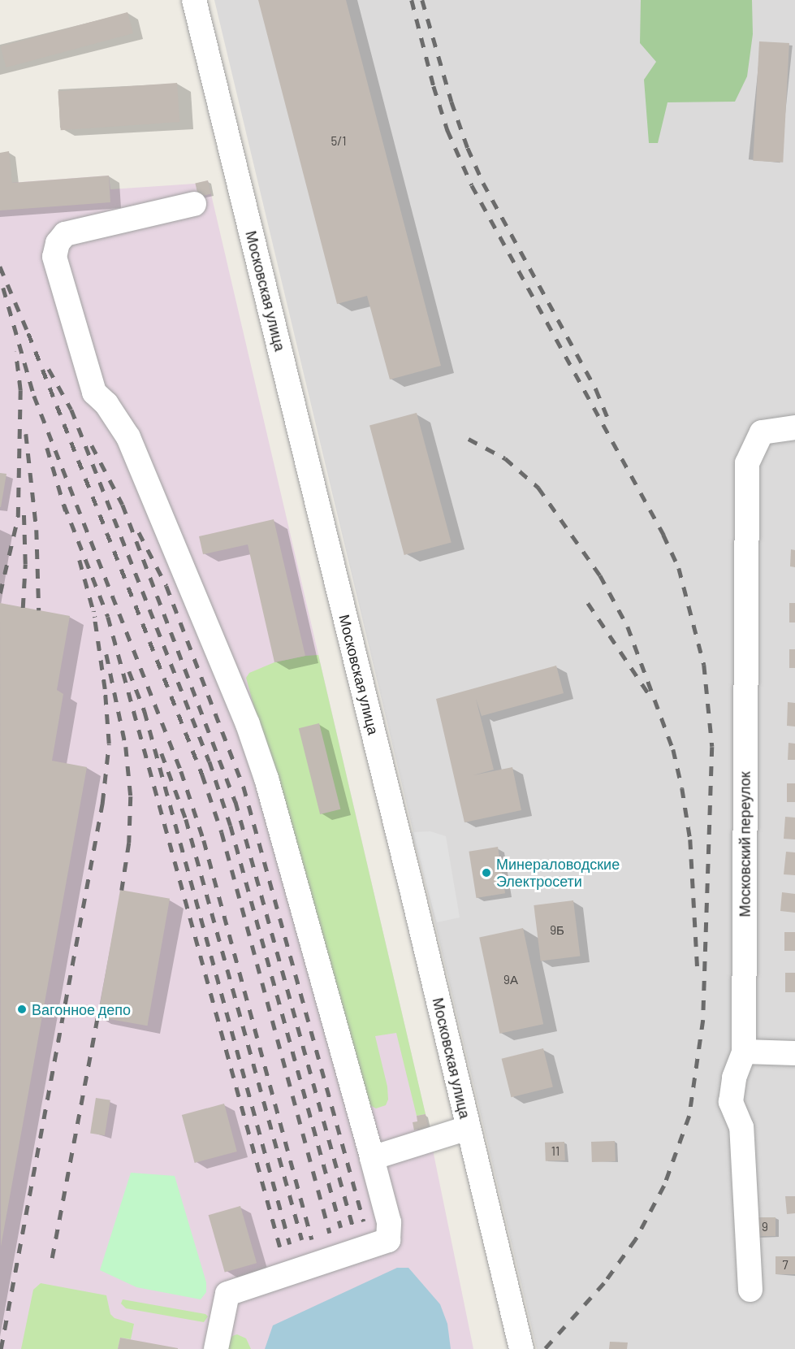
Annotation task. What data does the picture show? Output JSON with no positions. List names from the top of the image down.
{
  "streets": {
    "street": ["Московская улица", "Московский переулок"]
  },
  "places": ["Минераловодские Электросети", "Вагонное депо"],
  "house_numbers": [
    "5/1",
    "9Б",
    "9А",
    "11",
    "9",
    "7"
  ]
}
